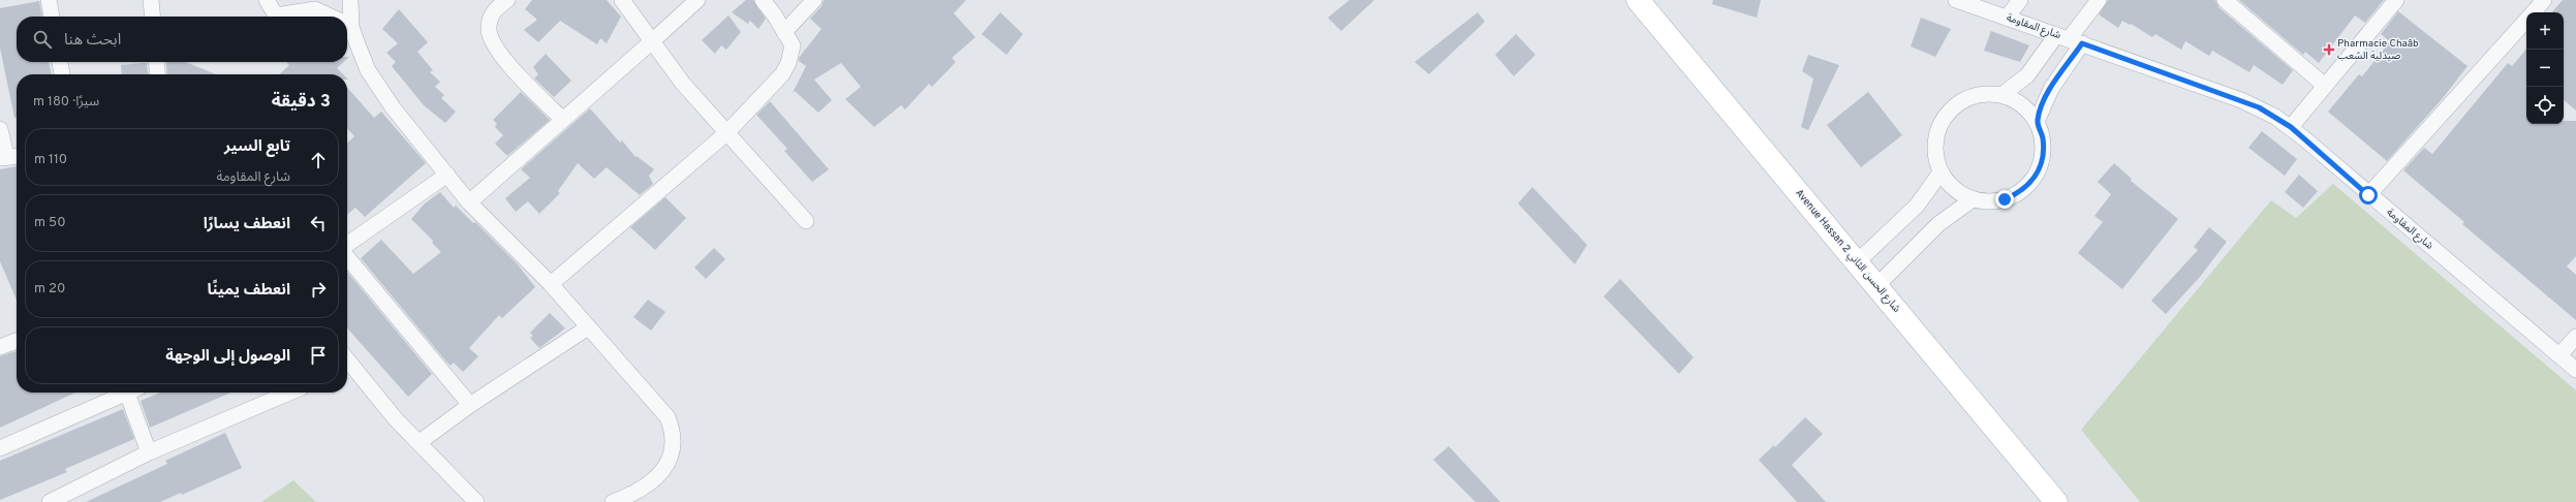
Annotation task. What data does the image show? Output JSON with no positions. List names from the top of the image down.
{
  "streets": {
    "main road": ["Avenue Hassan 2 شارع الحسن الثاني"],
    "street": ["شارع المقاومة"]
  },
  "places": {
    "health": ["Pharmacie Chaâb صيدلية الشعب"]
  },
  "page": {
    "map_buttons": ["+", "−"],
    "search": "ابحث هنا",
    "heading": ["3 دقيقة", "سيرًا · 180 m"],
    "list": [
      ["تابع السير", "شارع المقاومة", "110 m"],
      ["انعطف يسارًا", "50 m"],
      ["انعطف يمينًا", "20 m"],
      "الوصول إلى الوجهة"
    ]
  }
}
